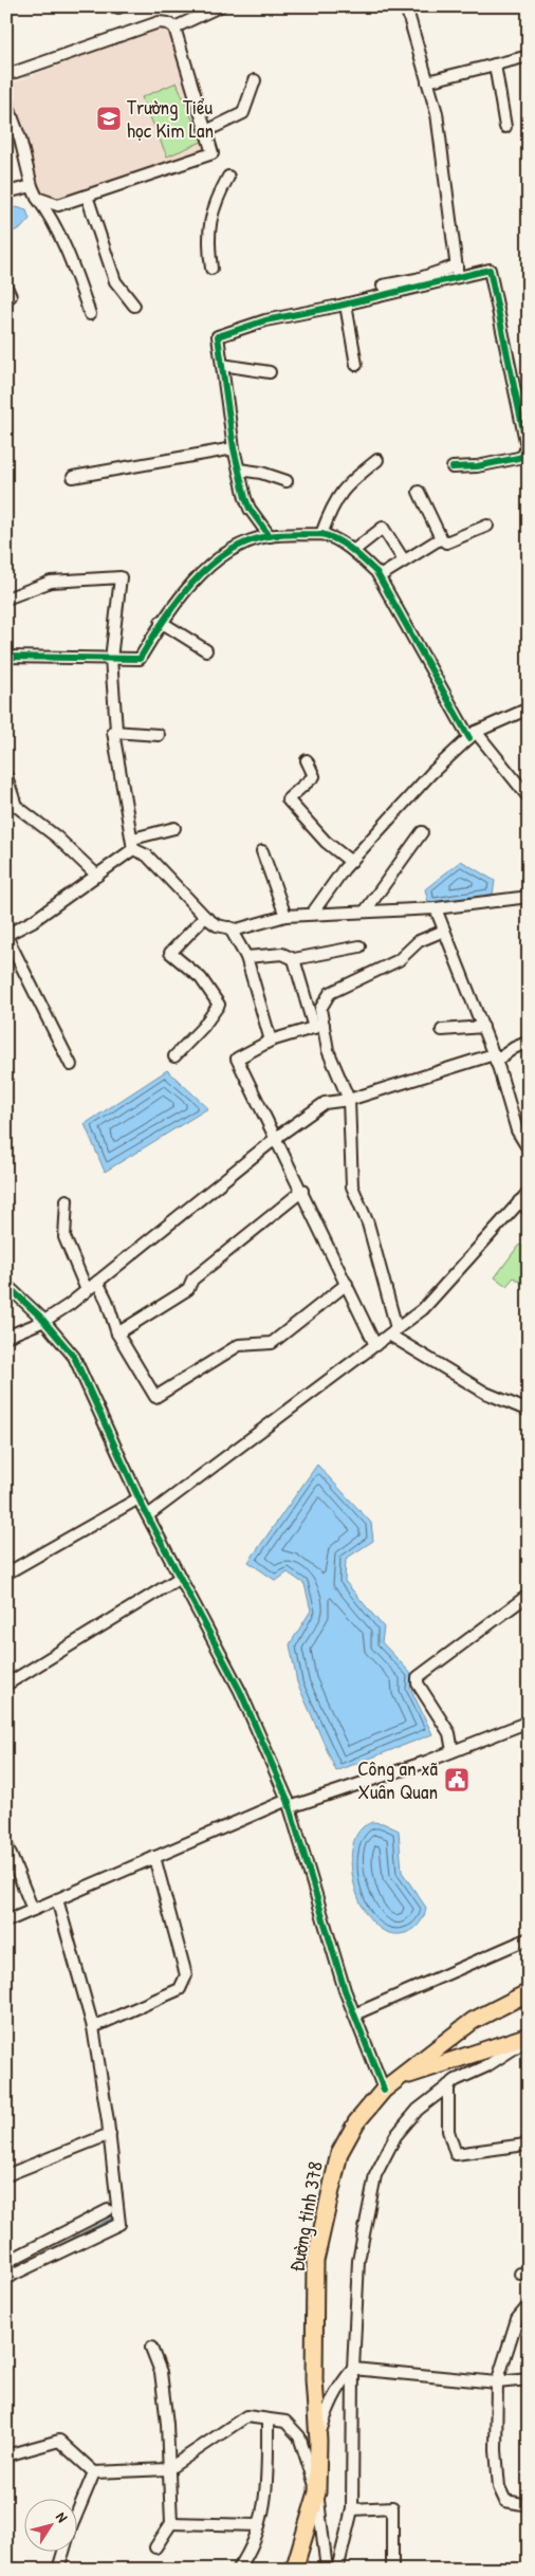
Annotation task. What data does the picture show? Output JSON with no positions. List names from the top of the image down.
{
  "streets": {
    "main road": ["Đường tỉnh 378"]
  },
  "places": {
    "school or university": ["Trường Tiểu học Kim Lan"],
    "public building": ["Công an xã Xuân Quan"]
  },
  "north": "top right"
}
